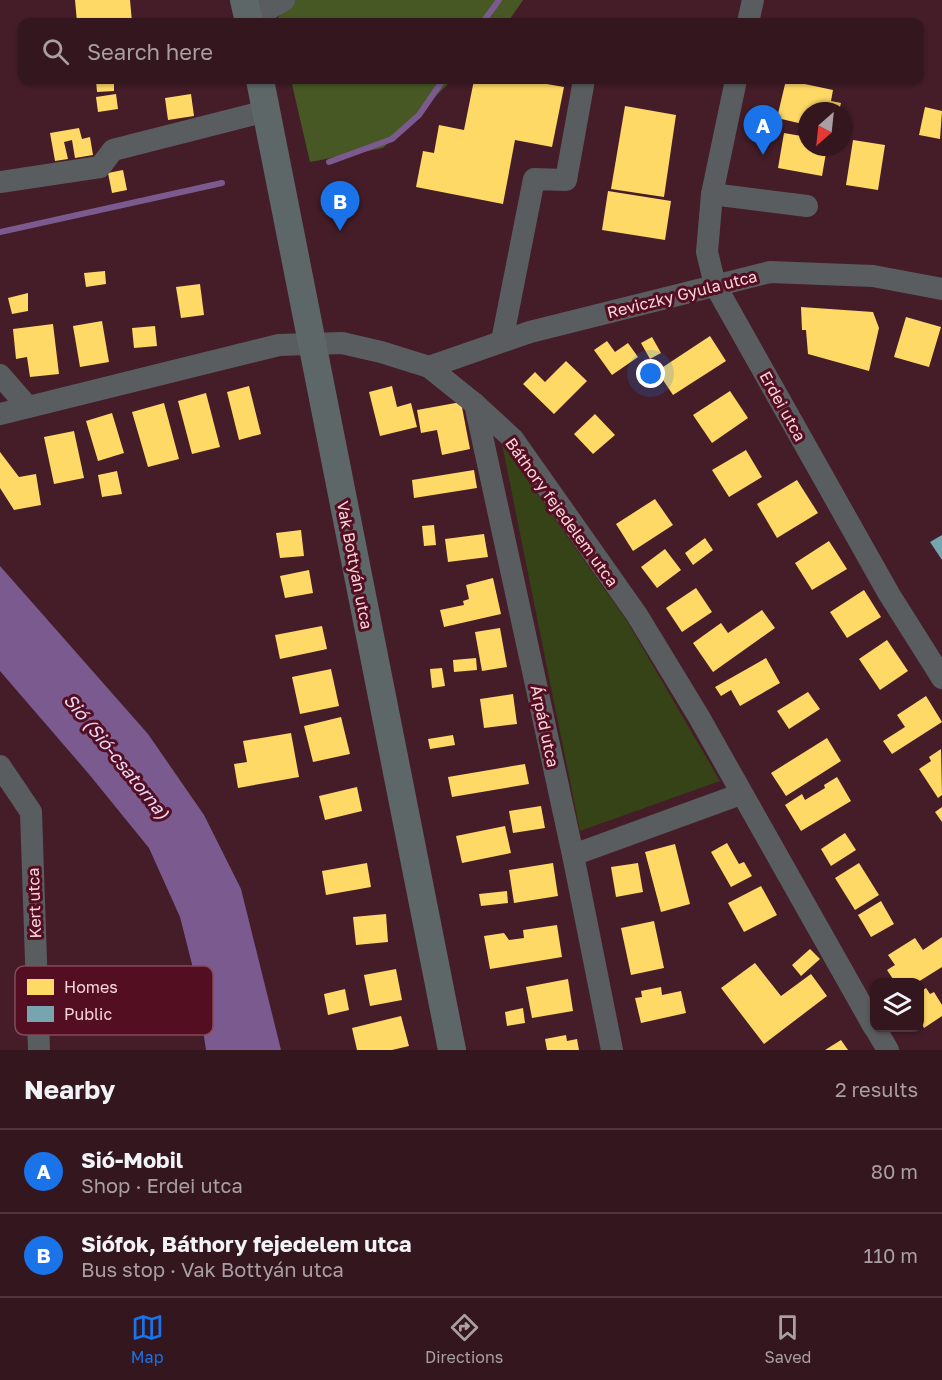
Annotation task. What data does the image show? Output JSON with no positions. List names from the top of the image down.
{
  "streets": {
    "main road": ["Vak Bottyán utca"],
    "street": [
      "Reviczky Gyula utca",
      "Erdei utca",
      "Báthory fejedelem utca",
      "Árpád utca",
      "Kert utca"
    ]
  },
  "crossings": [
    ["Reviczky Gyula utca", "Erdei utca"],
    ["Reviczky Gyula utca", "Báthory fejedelem utca"],
    ["Báthory fejedelem utca", "Vak Bottyán utca"],
    ["Báthory fejedelem utca", "Árpád utca"]
  ],
  "water": ["Sió (Sió-csatorna)"],
  "legend": ["Homes", "Public"],
  "north": "bottom left",
  "page": {
    "search": "Search here",
    "pins": ["A", "B"],
    "heading": ["Nearby", "2 results"],
    "list": [
      {
        "mark": "A",
        "name": "Sió-Mobil",
        "note": "Shop · Erdei utca",
        "value": "80 m"
      },
      {
        "mark": "B",
        "name": "Siófok, Báthory fejedelem utca",
        "note": "Bus stop · Vak Bottyán utca",
        "value": "110 m"
      }
    ],
    "nav": ["Map", "Directions", "Saved"]
  }
}
